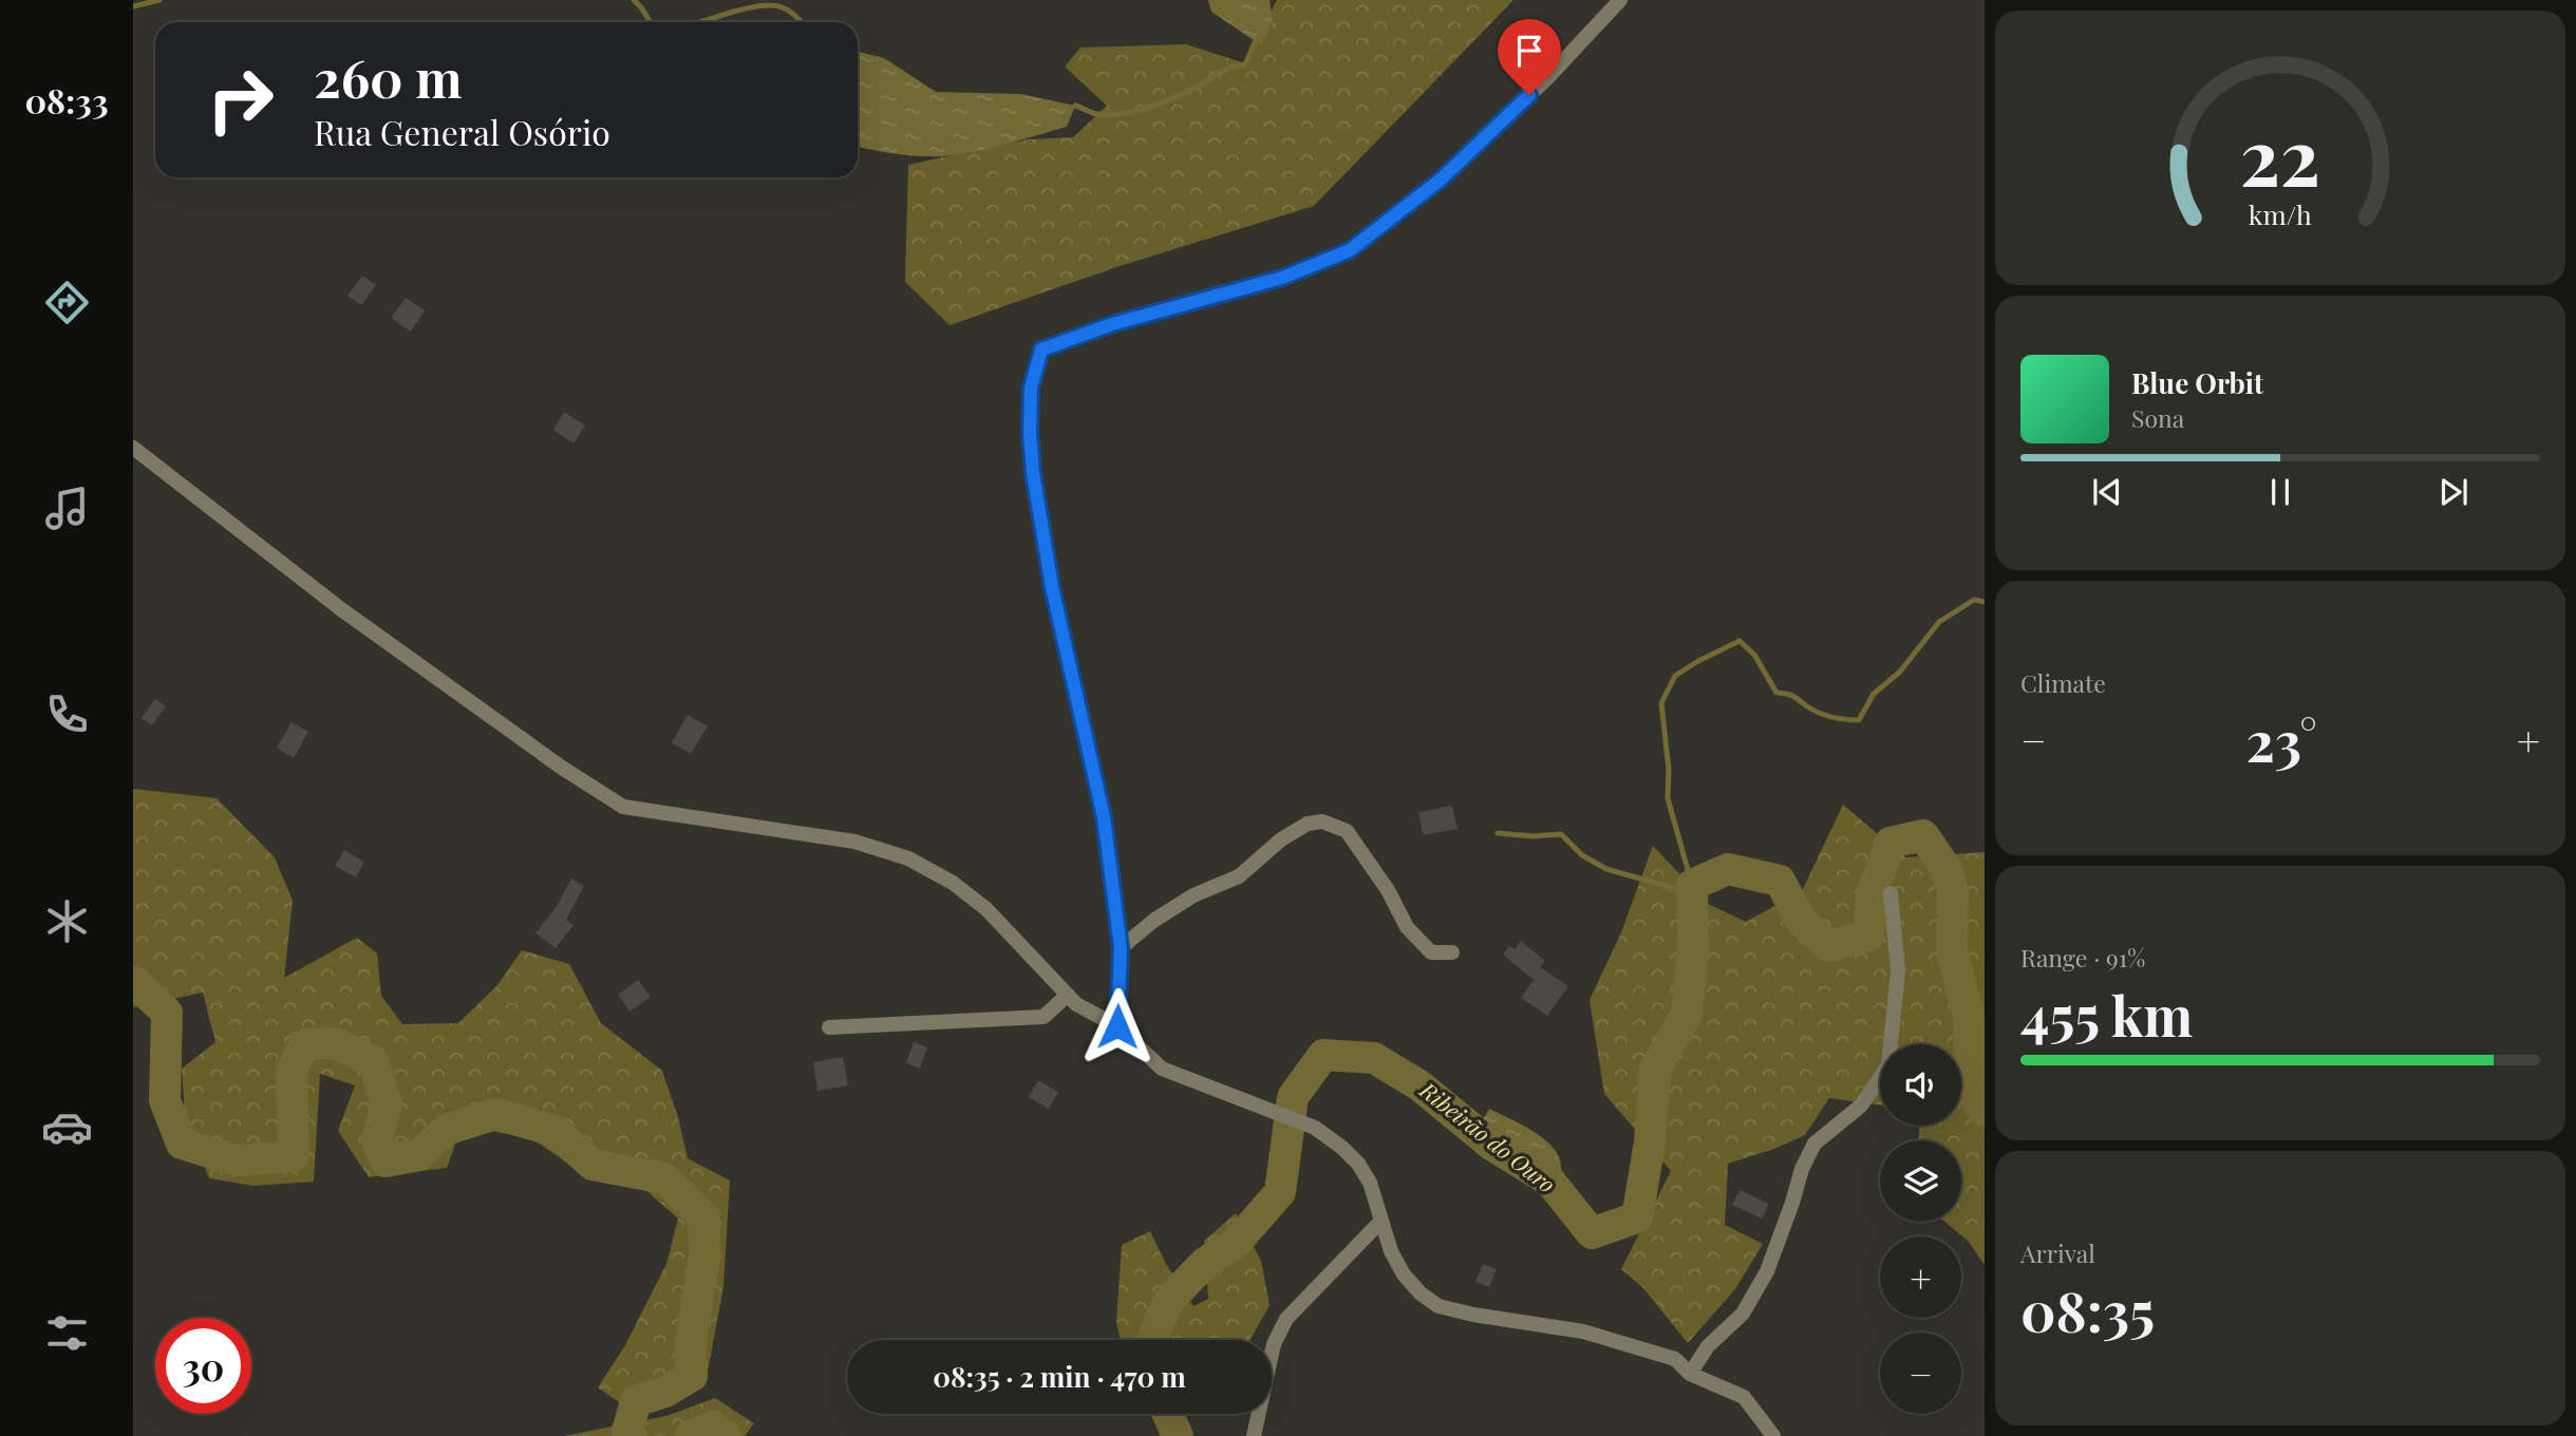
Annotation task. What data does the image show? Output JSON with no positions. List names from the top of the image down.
{
  "water": ["Ribeirão do Ouro"],
  "page": {
    "tabs": "08:33",
    "turn": ["260 m", "Rua General Osório"],
    "song": ["Blue Orbit", "Sona"],
    "tile": [
      "Climate",
      ["Range · 91%", "455 km"],
      ["Arrival", "08:35"]
    ],
    "heat": ["−", "23°", "+"],
    "map_buttons": ["+", "−"],
    "limit": "30",
    "trip": "08:35 · 2 min · 470 m",
    "gauge": ["22", "km/h"]
  }
}
